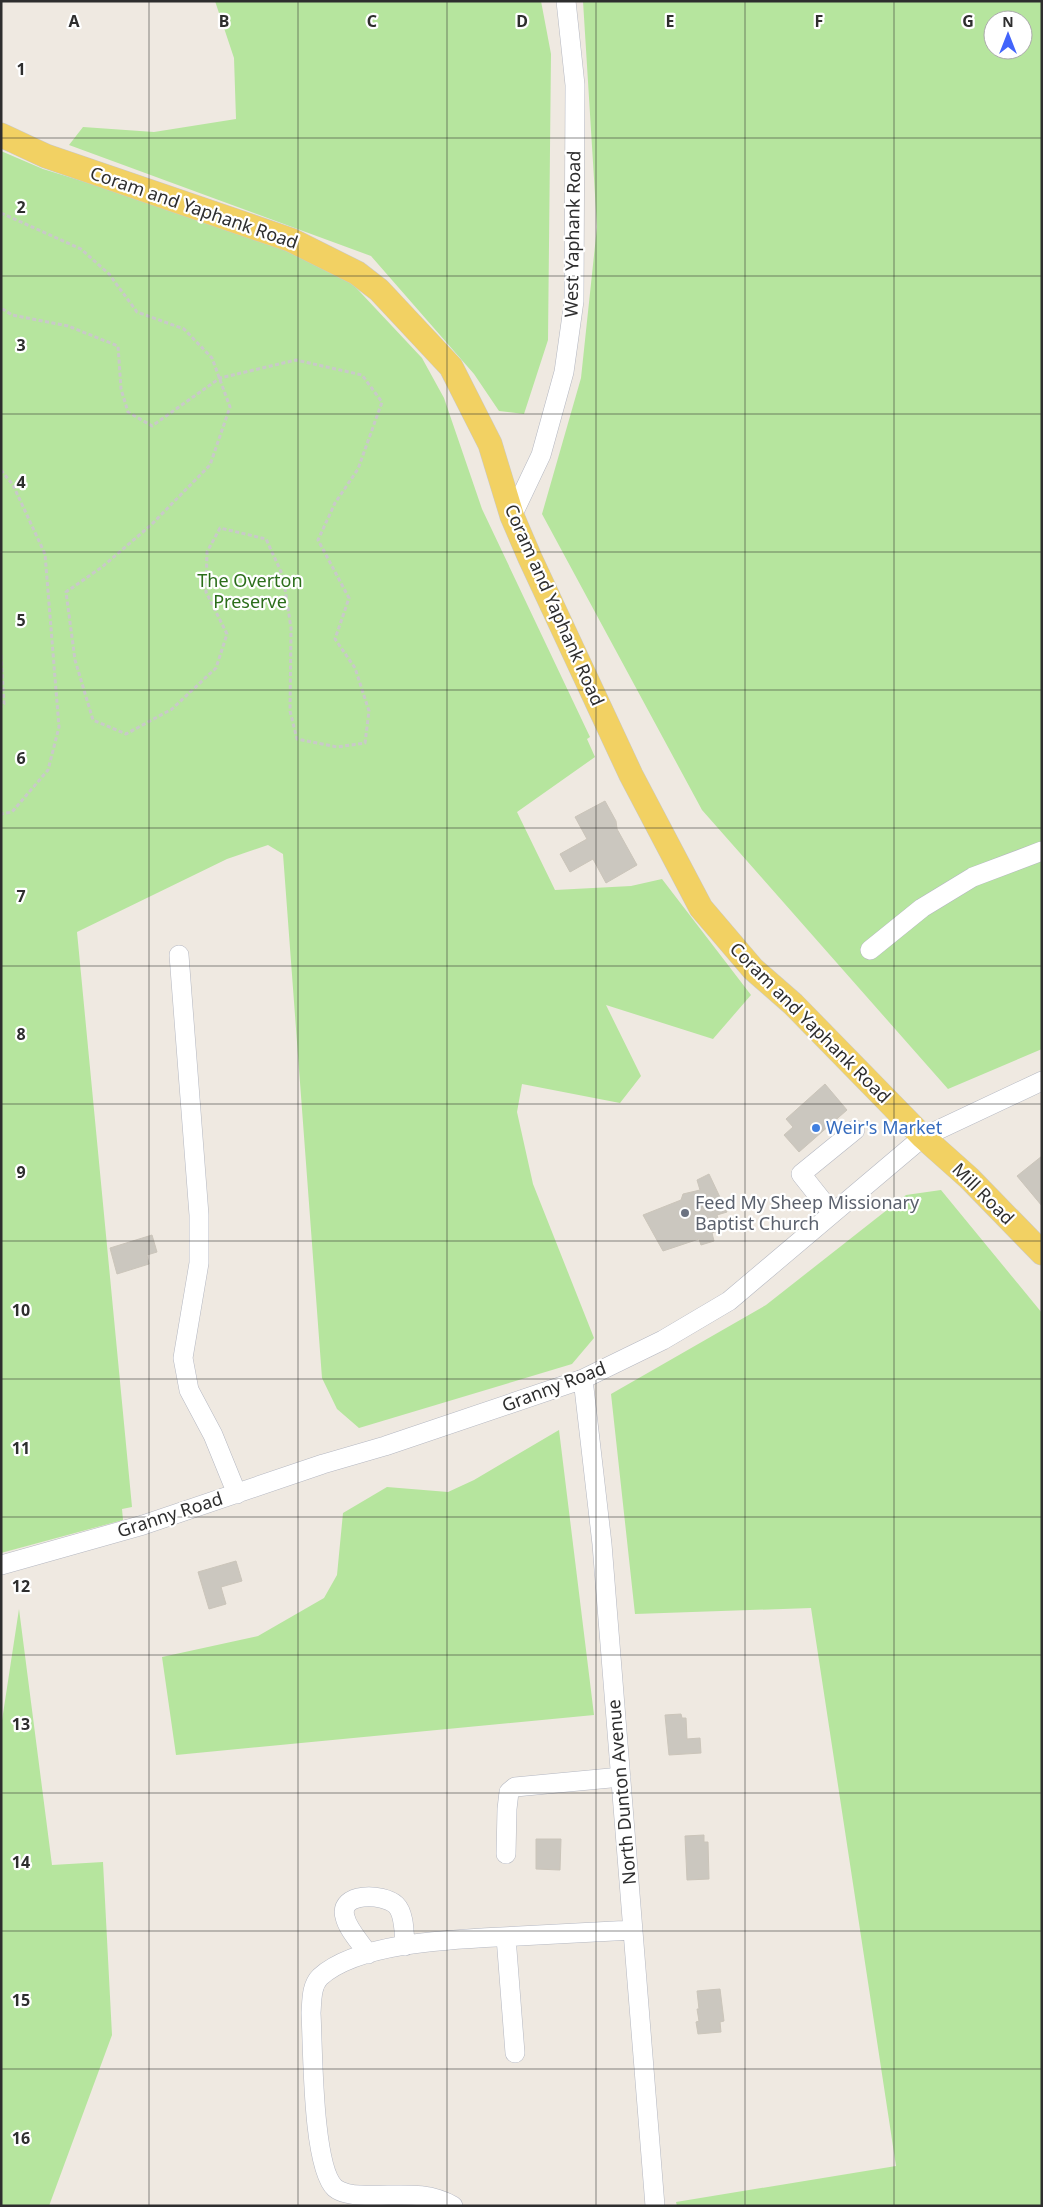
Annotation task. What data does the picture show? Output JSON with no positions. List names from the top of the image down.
{
  "streets": {
    "main road": ["Coram and Yaphank Road", "Mill Road"],
    "street": ["West Yaphank Road", "Granny Road", "North Dunton Avenue"]
  },
  "crossings": [
    ["Coram and Yaphank Road", "West Yaphank Road"],
    ["Coram and Yaphank Road", "Mill Road"],
    ["Coram and Yaphank Road", "Granny Road"],
    ["Mill Road", "Granny Road"],
    ["Granny Road", "North Dunton Avenue"]
  ],
  "parks": ["The Overton Preserve"],
  "places": ["Weir's Market", "Feed My Sheep Missionary Baptist Church"],
  "north": "top",
  "grid": {
    "columns": [
      "A",
      "B",
      "C",
      "D",
      "E",
      "F",
      "G"
    ],
    "rows": [
      "1",
      "2",
      "3",
      "4",
      "5",
      "6",
      "7",
      "8",
      "9",
      "10",
      "11",
      "12",
      "13",
      "14",
      "15",
      "16"
    ]
  }
}
